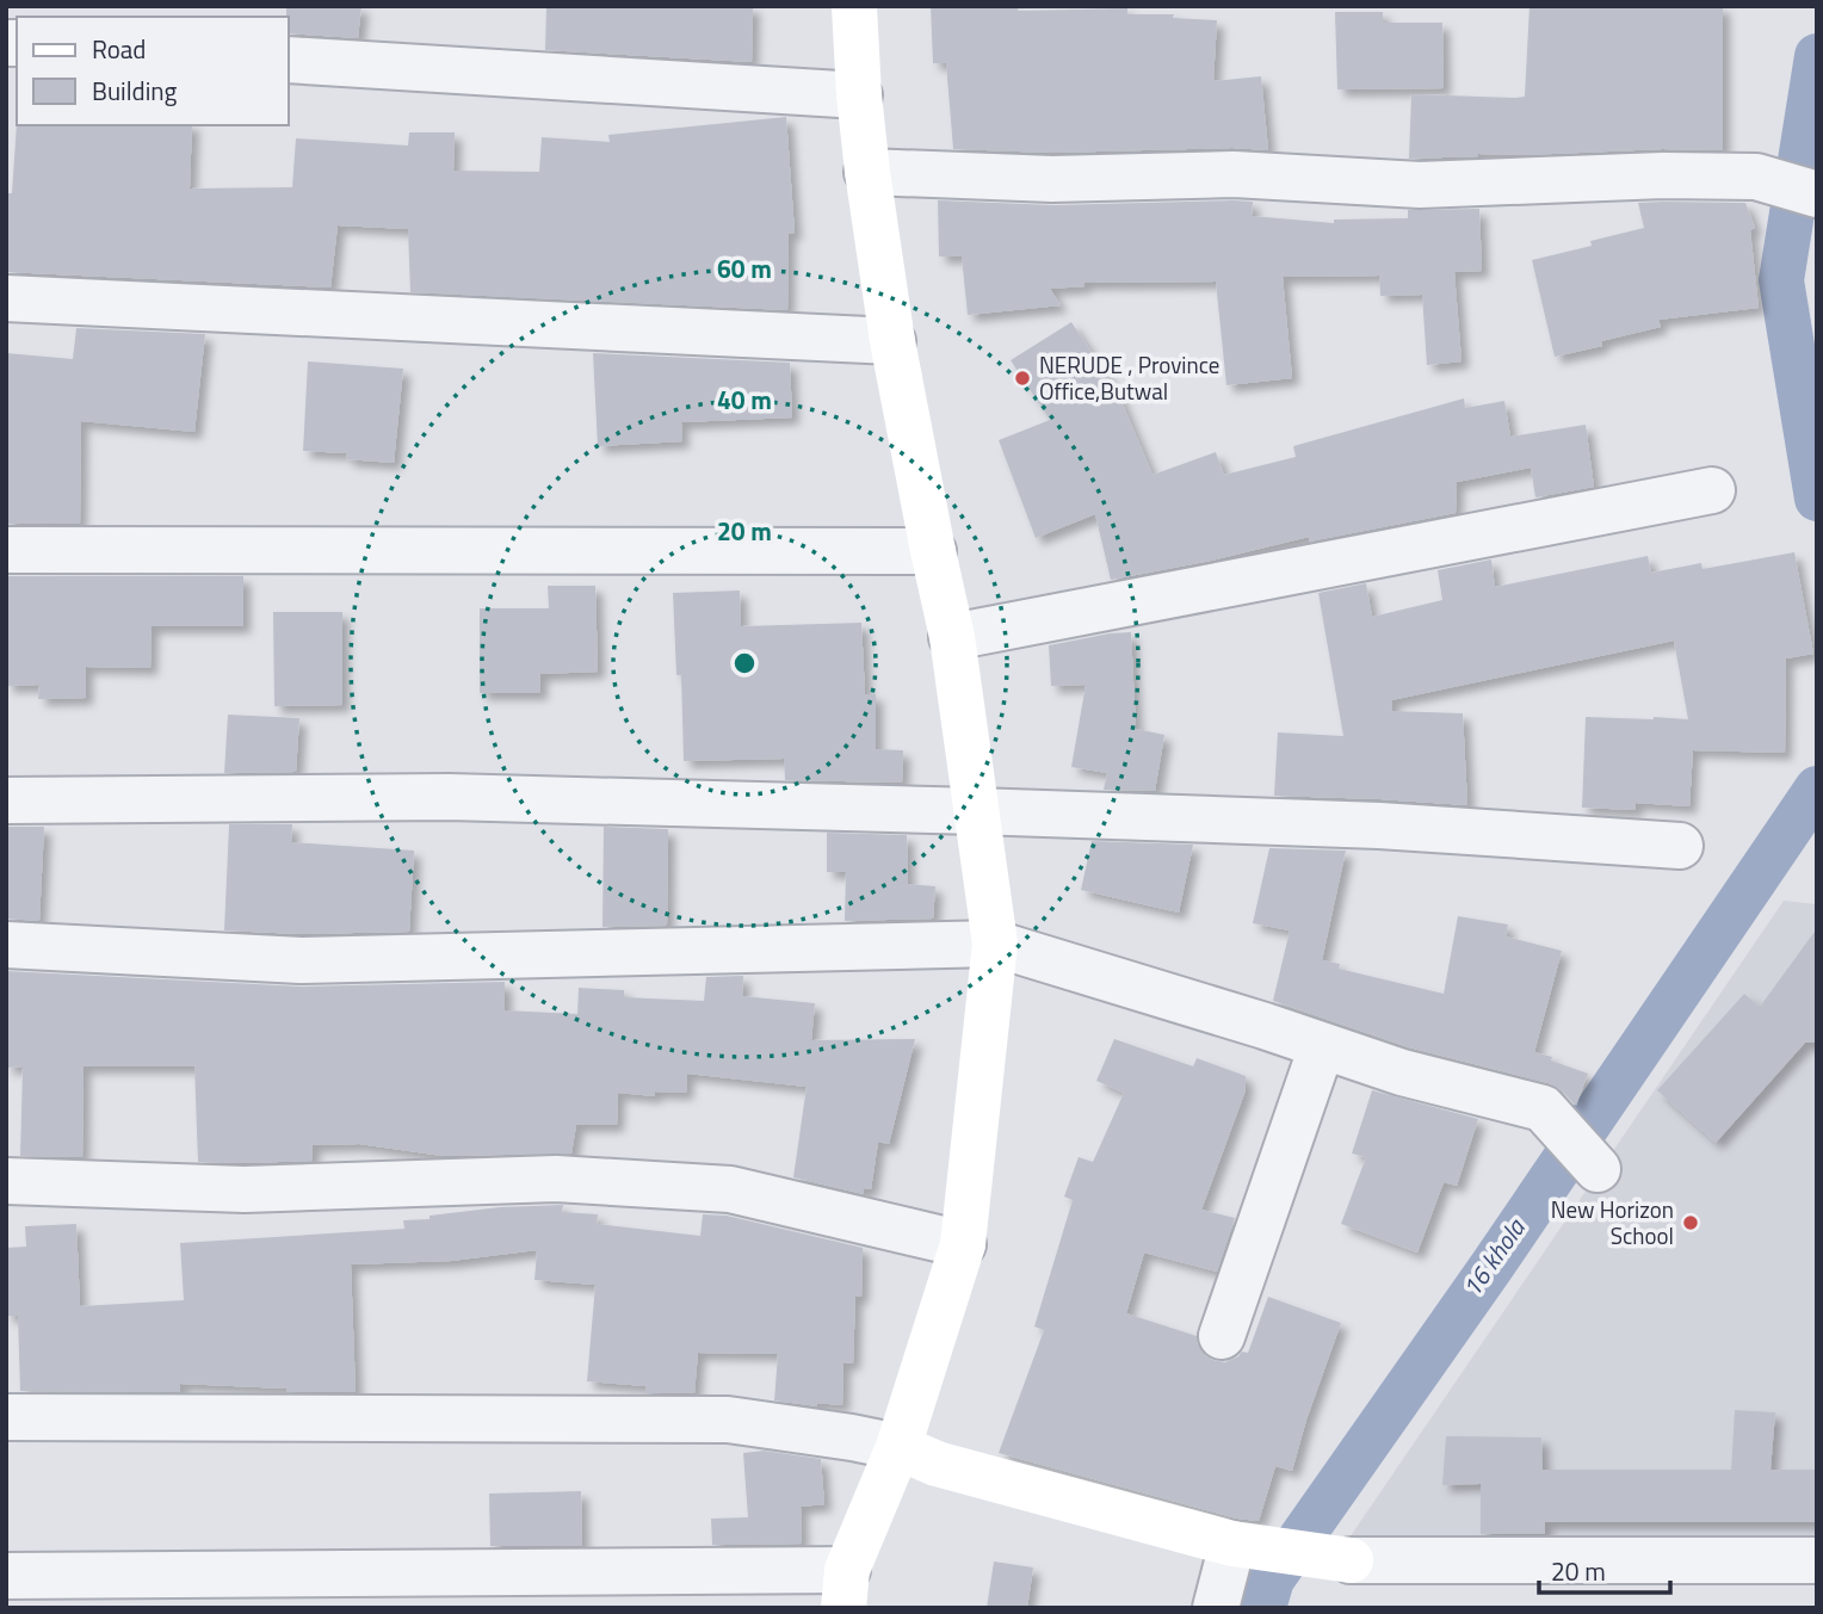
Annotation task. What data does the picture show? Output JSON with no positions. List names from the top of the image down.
{
  "water": ["16 khola"],
  "places": ["NERUDE , Province Office,Butwal", "New Horizon School"],
  "legend": ["Road", "Building"],
  "scale_bar": "20 m",
  "rings": ["60 m", "40 m", "20 m"]
}
